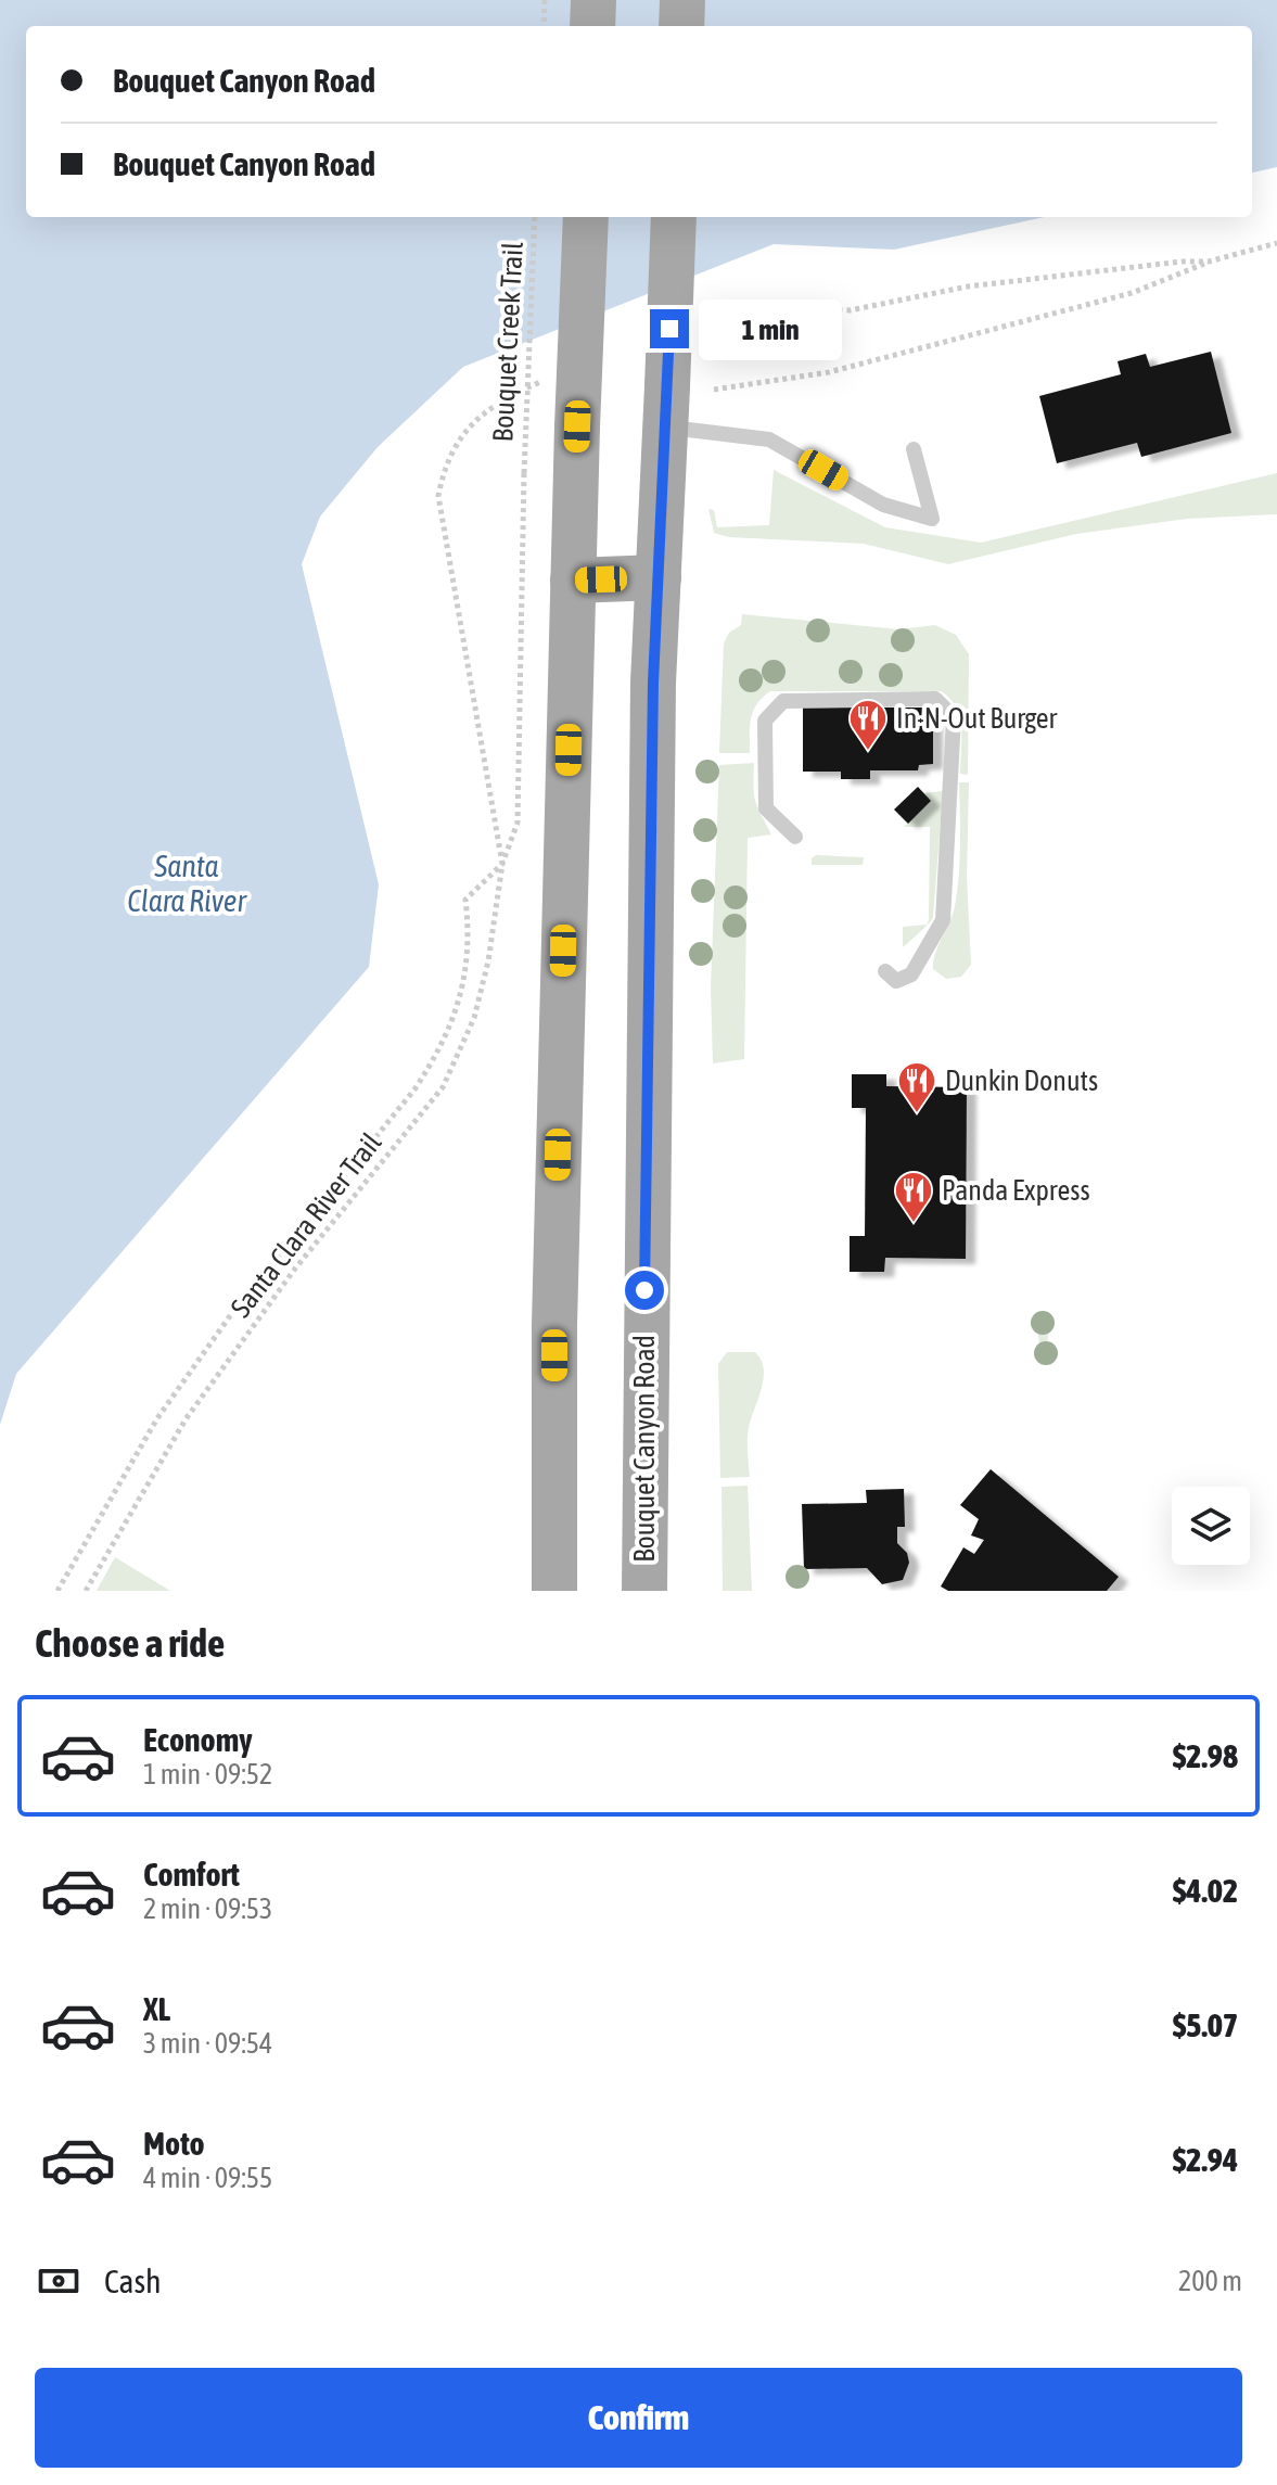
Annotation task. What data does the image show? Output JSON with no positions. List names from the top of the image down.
{
  "streets": {
    "main road": ["Bouquet Canyon Road"],
    "path": ["Bouquet Creek Trail", "Santa Clara River Trail"]
  },
  "crossings": [
    ["Bouquet Creek Trail", "Santa Clara River Trail"]
  ],
  "water": ["Santa Clara River"],
  "places": {
    "restaurant": ["In-N-Out Burger", "Dunkin Donuts", "Panda Express"]
  },
  "page": {
    "banner": ["Bouquet Canyon Road", "Bouquet Canyon Road"],
    "bubble": "1 min",
    "heading": "Choose a ride",
    "list": [
      {
        "name": "Economy",
        "note": "1 min · 09:52",
        "value": "$2.98"
      },
      {
        "name": "Comfort",
        "note": "2 min · 09:53",
        "value": "$4.02"
      },
      {
        "name": "XL",
        "note": "3 min · 09:54",
        "value": "$5.07"
      },
      {
        "name": "Moto",
        "note": "4 min · 09:55",
        "value": "$2.94"
      }
    ],
    "pay": ["Cash", "200 m"],
    "buttons": "Confirm"
  }
}
